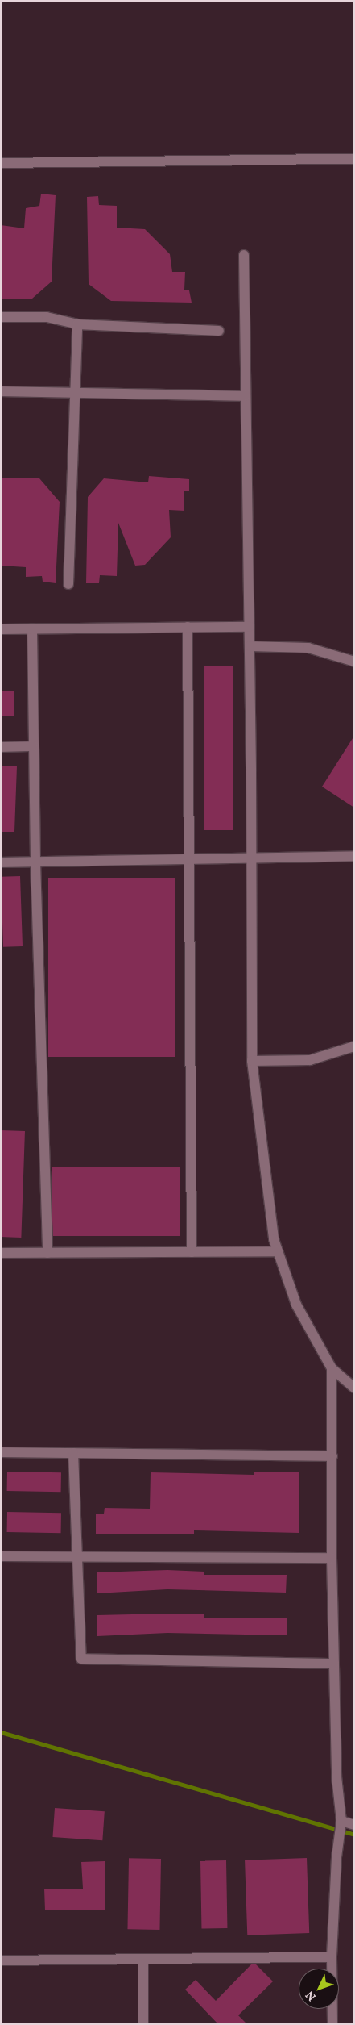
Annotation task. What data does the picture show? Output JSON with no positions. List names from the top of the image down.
{
  "north": "bottom left"
}
